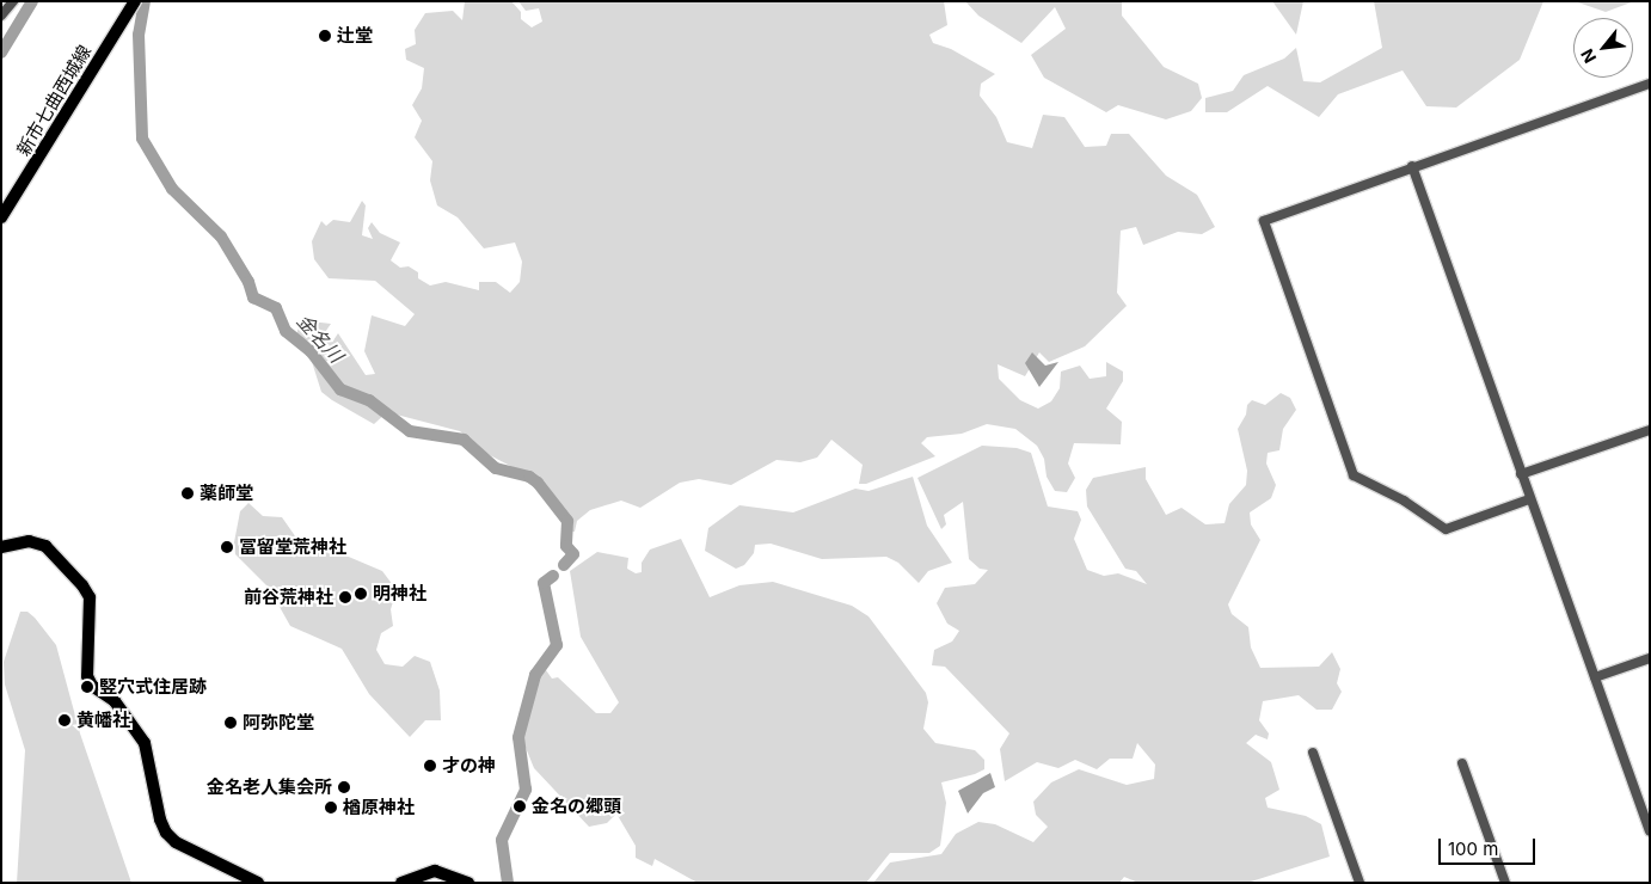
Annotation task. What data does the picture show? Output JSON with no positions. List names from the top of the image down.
{
  "streets": {
    "main road": ["新市七曲西城線"]
  },
  "water": ["金名川"],
  "places": [
    "辻堂",
    "薬師堂",
    "冨留堂荒神社",
    "明神社",
    "前谷荒神社",
    "竪穴式住居跡",
    "黄幡社",
    "阿弥陀堂",
    "才の神",
    "金名老人集会所",
    "金名の郷頭",
    "楢原神社"
  ],
  "scale_bar": "100 m",
  "north": "bottom left"
}
